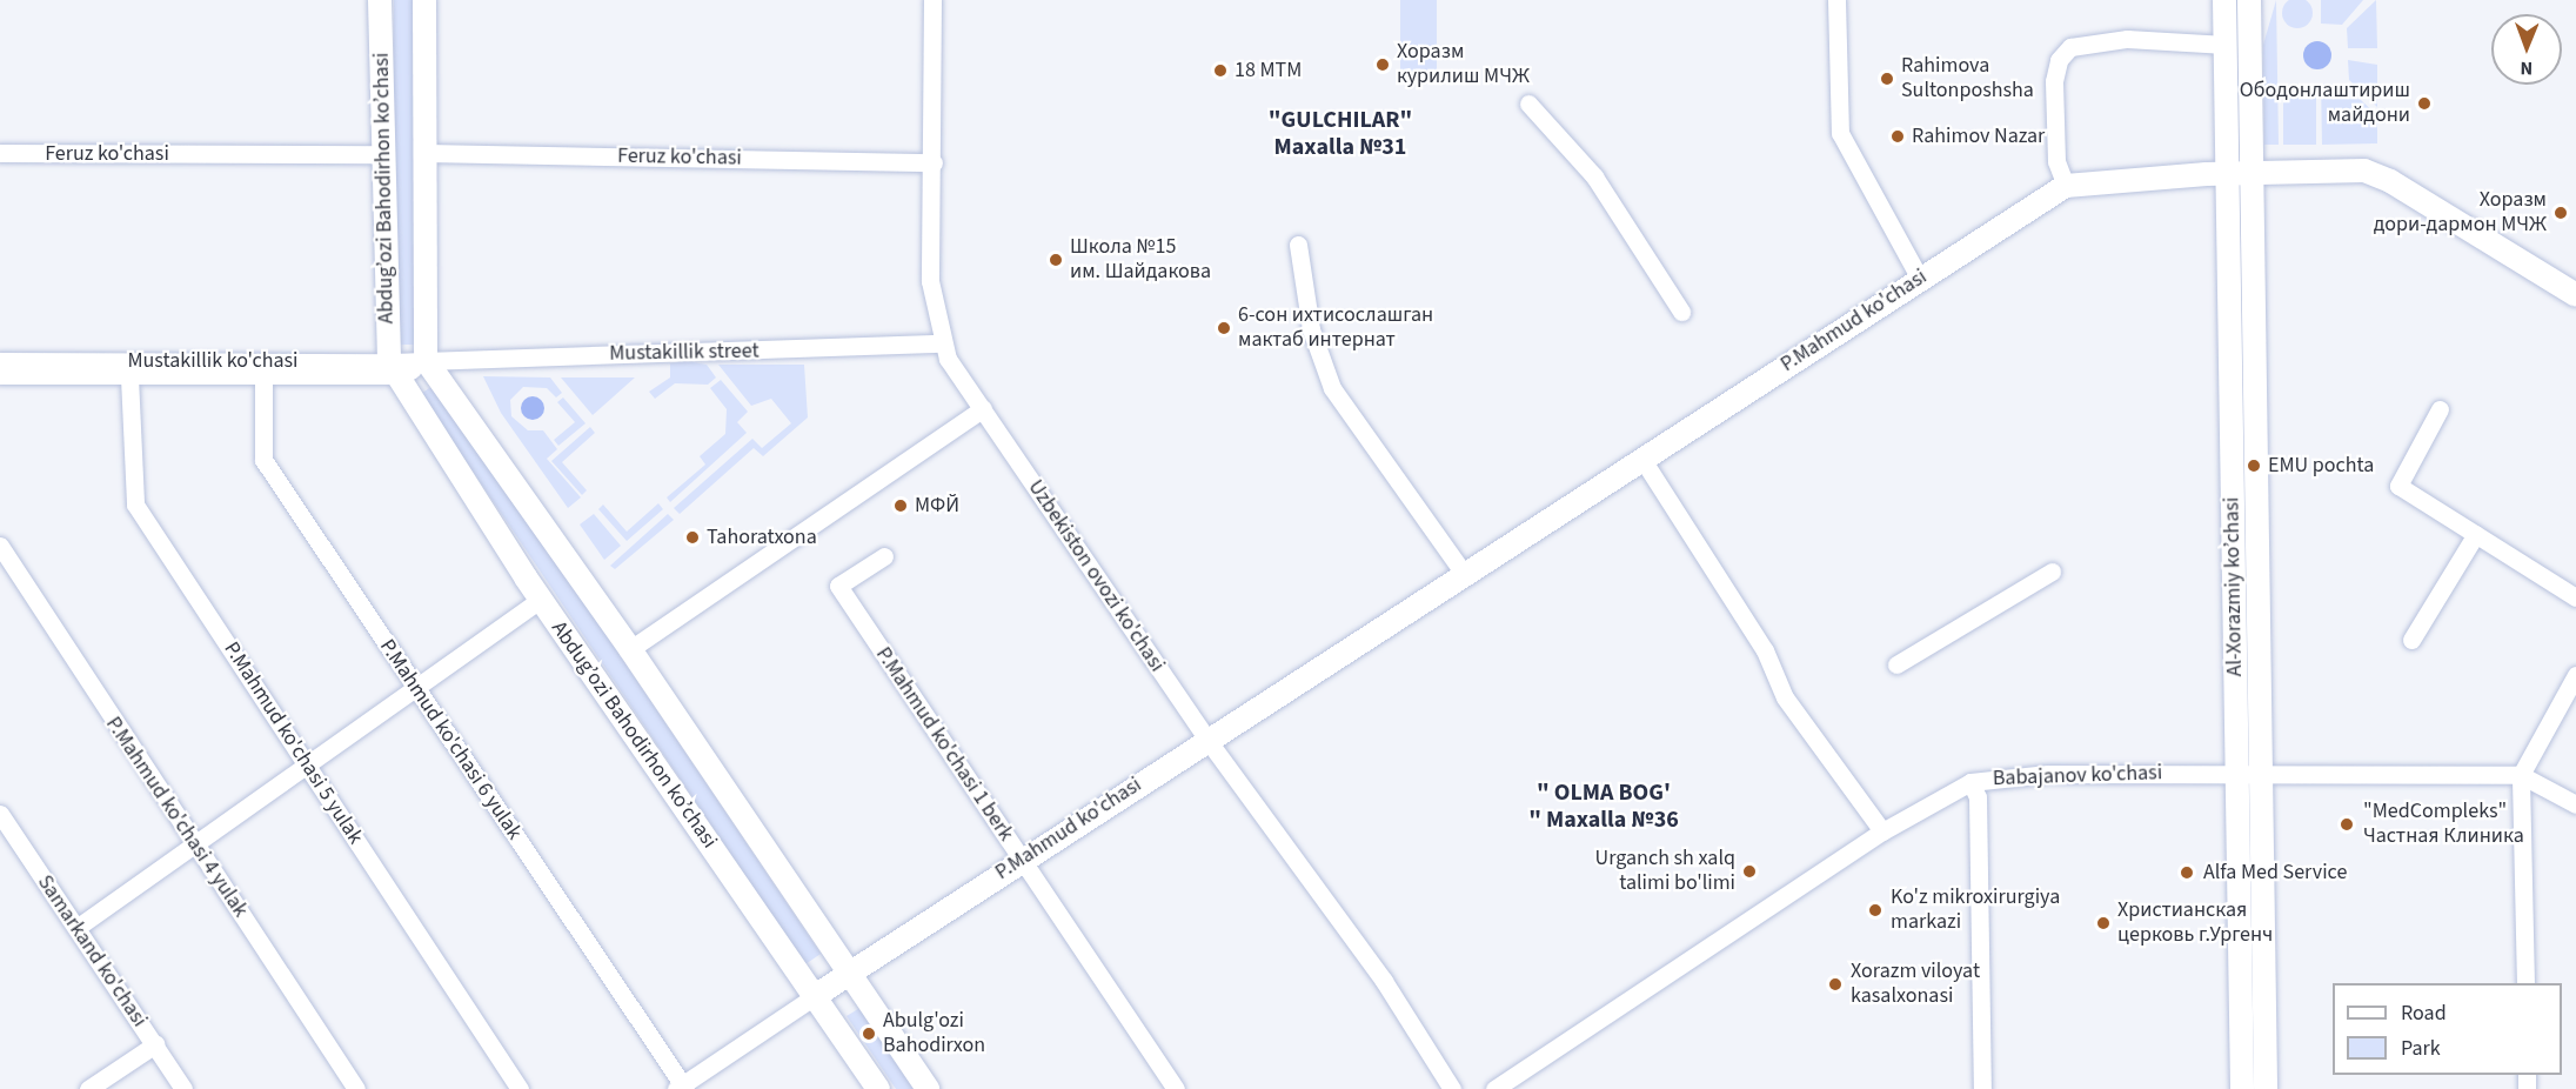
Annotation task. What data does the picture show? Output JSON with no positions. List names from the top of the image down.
{
  "streets": {
    "main road": ["Abdug’ozi Bahodirhon ko’chasi", "P.Mahmud ko'chasi", "Al-Xorazmiy ko’chasi"],
    "street": [
      "Feruz ko'chasi",
      "Mustakillik street",
      "Mustakillik ko'chasi",
      "Uzbekiston ovozi ko'chasi",
      "P.Mahmud ko'chasi 6 yulak",
      "P.Mahmud ko'chasi 5 yulak",
      "P.Mahmud ko'chasi 1 berk",
      "Babajanov ko'chasi",
      "P.Mahmud ko'chasi 4 yulak",
      "Samarkand ko'chasi"
    ]
  },
  "crossings": [
    ["Feruz ko'chasi", "Abdug’ozi Bahodirhon ko’chasi"],
    ["Feruz ko'chasi", "Uzbekiston ovozi ko'chasi"],
    ["Abdug’ozi Bahodirhon ko’chasi", "P.Mahmud ko'chasi"],
    ["Abdug’ozi Bahodirhon ko’chasi", "Mustakillik street"],
    ["Abdug’ozi Bahodirhon ko’chasi", "Mustakillik ko'chasi"],
    ["P.Mahmud ko'chasi", "Uzbekiston ovozi ko'chasi"],
    ["P.Mahmud ko'chasi", "Al-Xorazmiy ko’chasi"],
    ["P.Mahmud ko'chasi", "P.Mahmud ko'chasi 6 yulak"],
    ["P.Mahmud ko'chasi", "P.Mahmud ko'chasi 1 berk"],
    ["Mustakillik street", "Uzbekiston ovozi ko'chasi"],
    ["Mustakillik ko'chasi", "P.Mahmud ko'chasi 6 yulak"],
    ["Mustakillik ko'chasi", "P.Mahmud ko'chasi 5 yulak"],
    ["Al-Xorazmiy ko’chasi", "Babajanov ko'chasi"]
  ],
  "districts": ["\"GULCHILAR\" Maxalla №31", "\" OLMA BOG' \" Maxalla №36"],
  "places": [
    "Хоразм курилиш МЧЖ",
    "18 MTM",
    "Rahimova Sultonposhsha",
    "Ободонлаштириш майдони",
    "Rahimov Nazar",
    "Хоразм дори-дармон МЧЖ",
    "Школа №15 им. Шайдакова",
    "6-сон ихтисослашган мактаб интернат",
    "EMU pochta",
    "МФЙ",
    "Tahoratxona",
    "\"MedCompleks\" Частная Клиника",
    "Urganch sh xalq talimi bo'limi",
    "Alfa Med Service",
    "Ko'z mikroxirurgiya markazi",
    "Христианская церковь г.Ургенч",
    "Xorazm viloyat kasalxonasi",
    "Abulg'ozi Bahodirxon"
  ],
  "legend": ["Road", "Park"],
  "north": "bottom"
}
